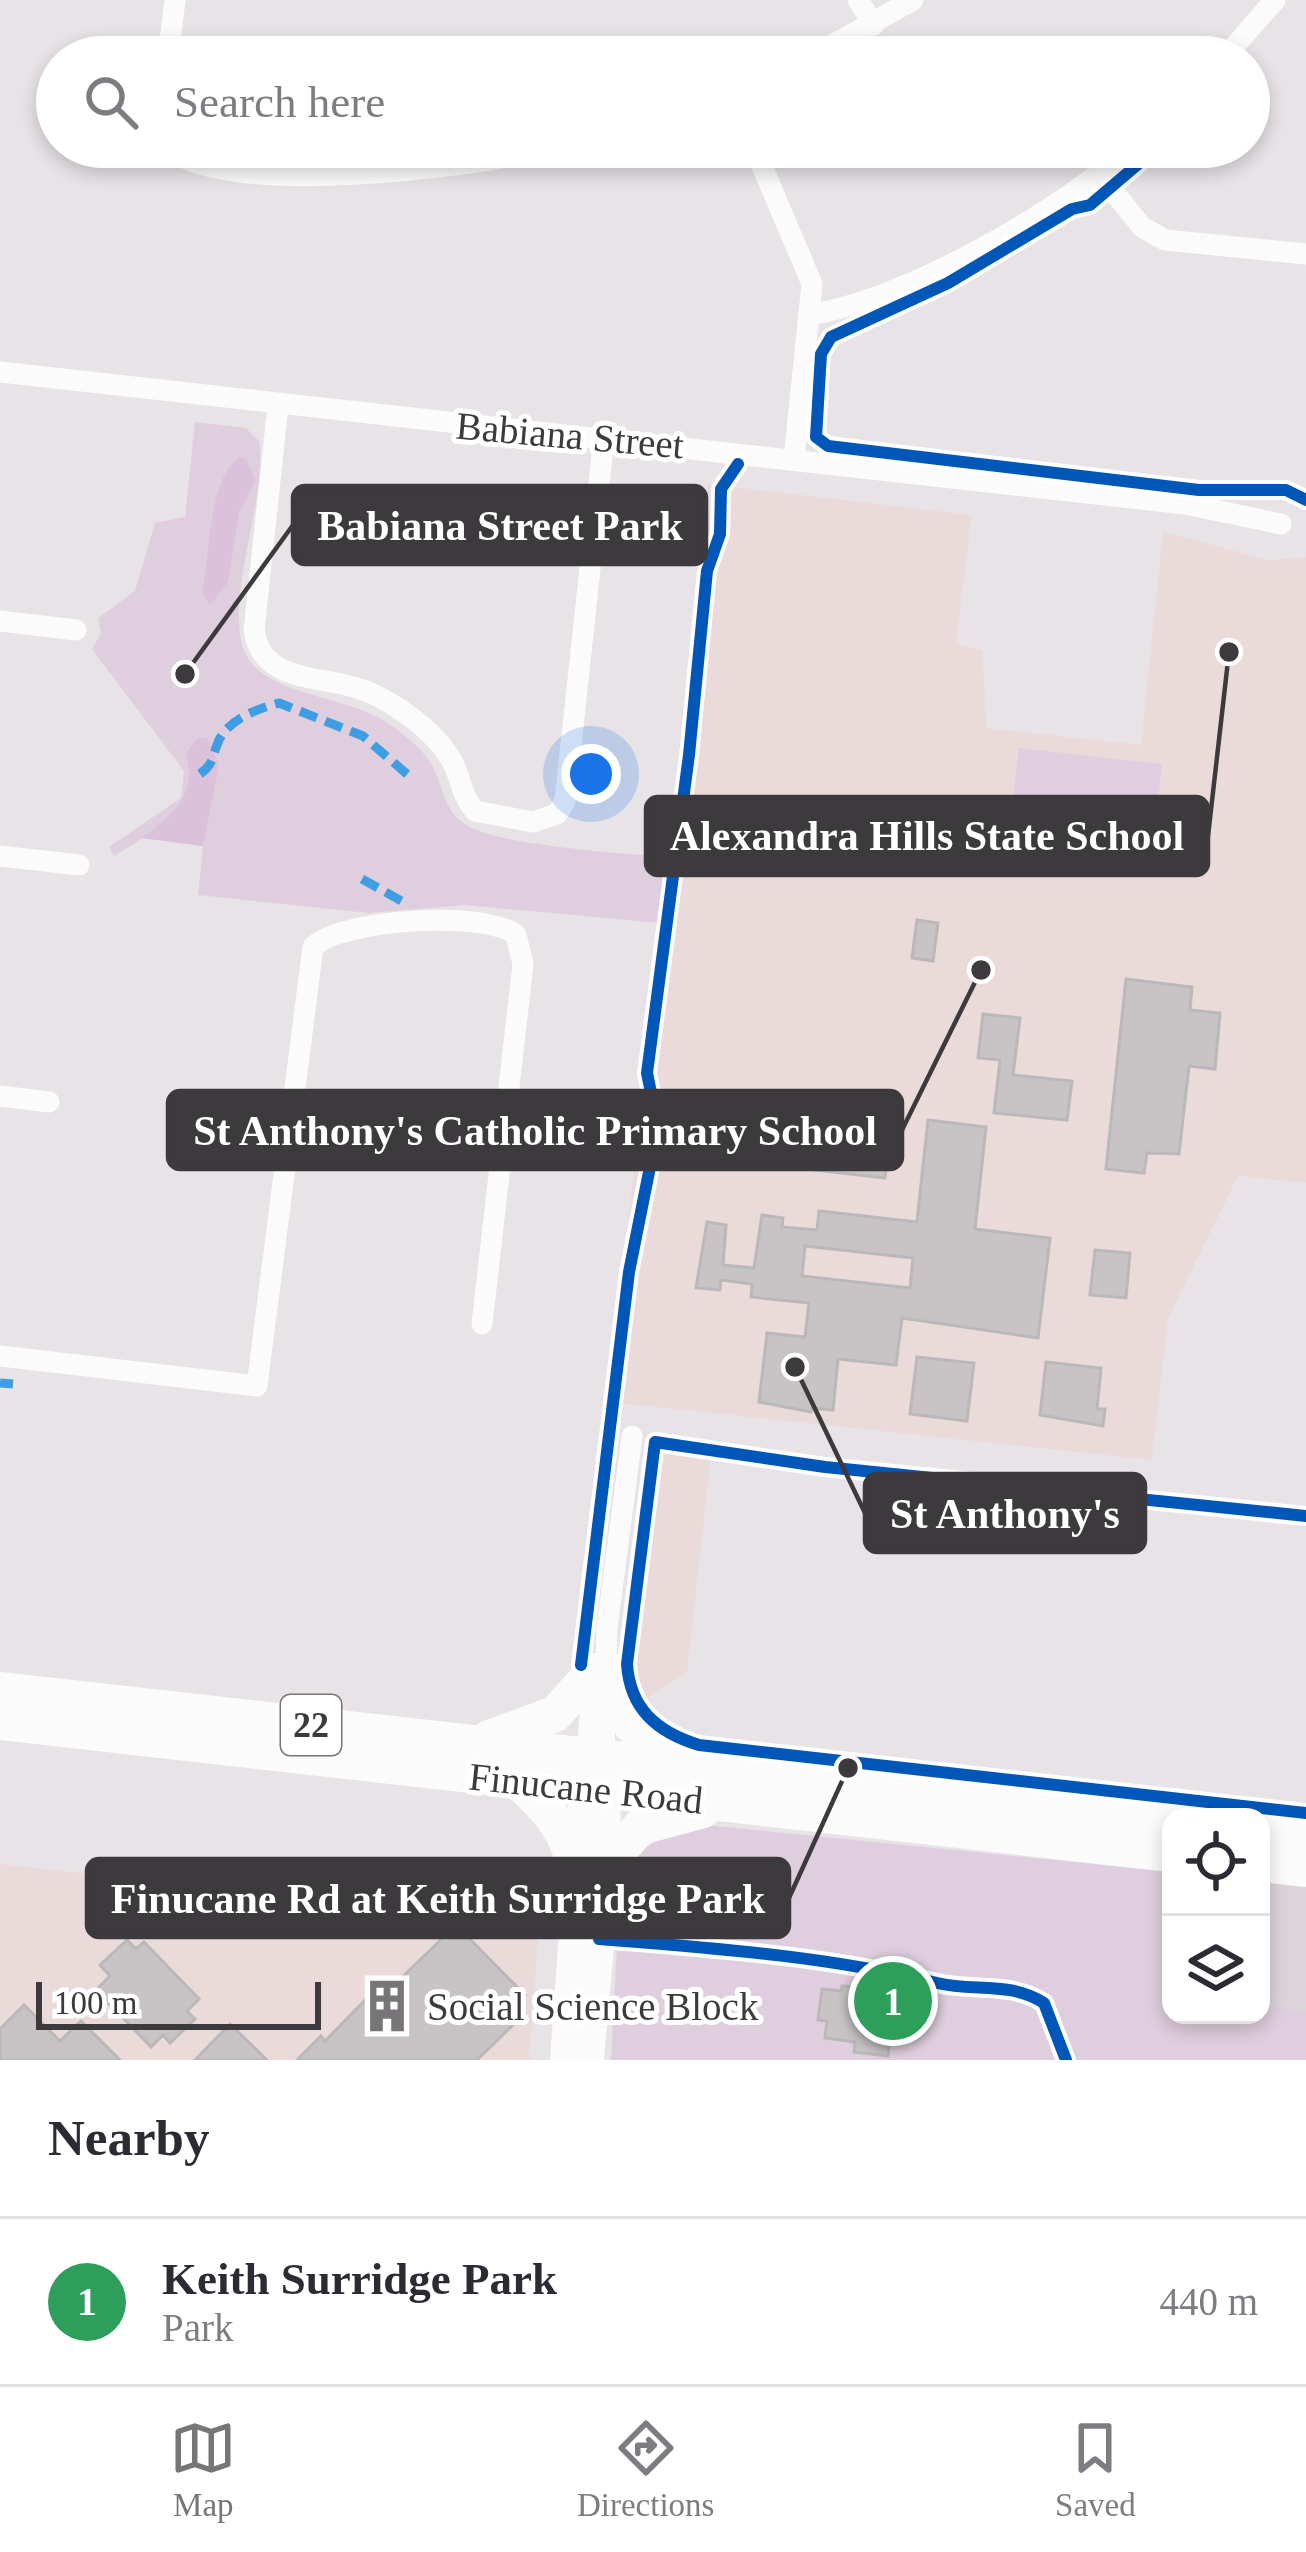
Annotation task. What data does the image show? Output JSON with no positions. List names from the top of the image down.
{
  "streets": {
    "highway": ["22", "Finucane Road"],
    "street": ["Babiana Street"]
  },
  "places": {
    "other": [
      "Alexandra Hills State School",
      "Babiana Street Park",
      "St Anthony's Catholic Primary School",
      "St Anthony's",
      "Finucane Rd at Keith Surridge Park"
    ],
    "building": ["Social Science Block"]
  },
  "scale_bar": "100 m",
  "page": {
    "search": "Search here",
    "pins": "1",
    "scale": "100 m",
    "heading": "Nearby",
    "list": [
      {
        "mark": "1",
        "name": "Keith Surridge Park",
        "note": "Park",
        "value": "440 m"
      }
    ],
    "nav": ["Map", "Directions", "Saved"]
  }
}
